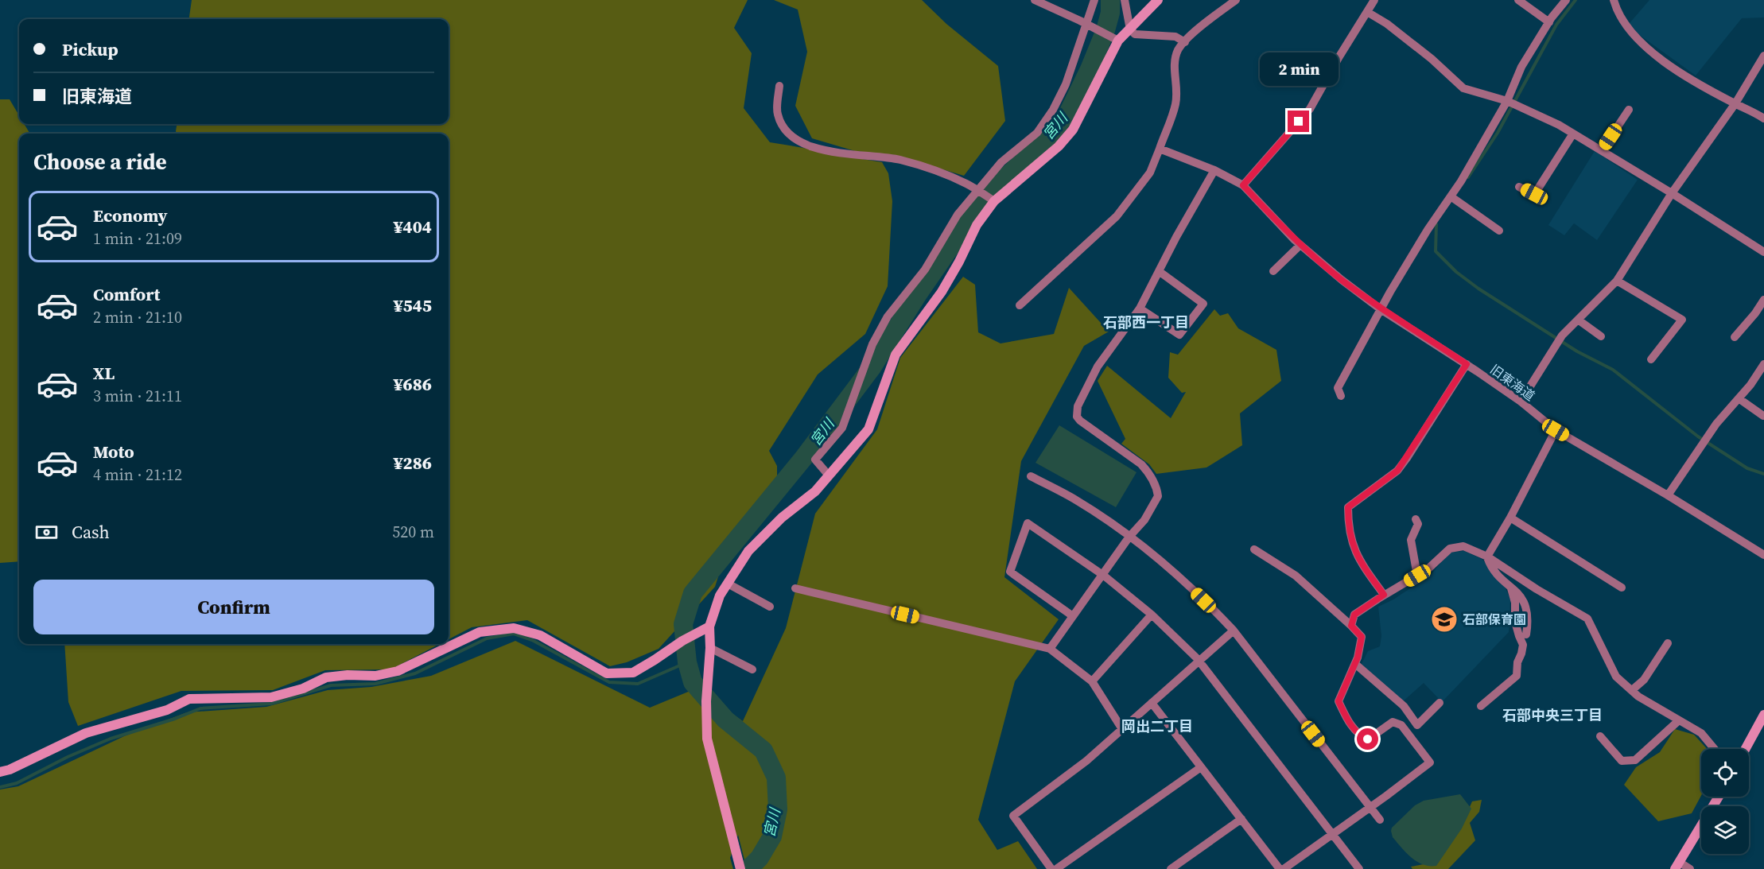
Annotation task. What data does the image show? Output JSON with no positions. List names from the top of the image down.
{
  "streets": {
    "street": ["旧東海道"]
  },
  "districts": ["石部西一丁目", "石部中央三丁目", "岡出二丁目"],
  "water": ["宮川"],
  "places": {
    "school or university": ["石部保育園"]
  },
  "page": {
    "banner": ["Pickup", "旧東海道"],
    "bubble": "2 min",
    "heading": "Choose a ride",
    "list": [
      {
        "name": "Economy",
        "note": "1 min · 21:09",
        "value": "¥404"
      },
      {
        "name": "Comfort",
        "note": "2 min · 21:10",
        "value": "¥545"
      },
      {
        "name": "XL",
        "note": "3 min · 21:11",
        "value": "¥686"
      },
      {
        "name": "Moto",
        "note": "4 min · 21:12",
        "value": "¥286"
      }
    ],
    "pay": ["Cash", "520 m"],
    "buttons": "Confirm"
  }
}
